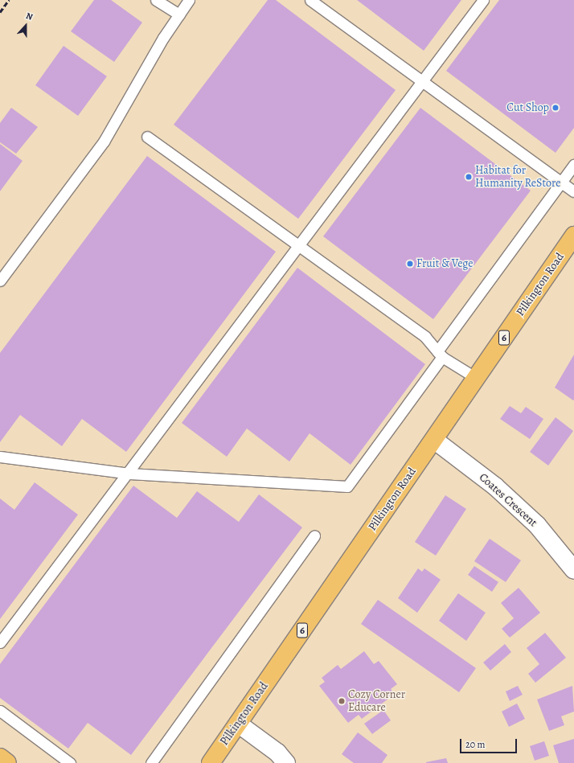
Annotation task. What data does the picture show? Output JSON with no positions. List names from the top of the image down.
{
  "streets": {
    "main road": ["Pilkington Road", "6"],
    "street": ["Coates Crescent"]
  },
  "crossings": [
    ["Pilkington Road", "Coates Crescent"]
  ],
  "places": [
    "Cut Shop",
    "Habitat for Humanity ReStore",
    "Fruit & Vege",
    "Cozy Corner Educare"
  ],
  "scale_bar": "20 m",
  "north": "top"
}
